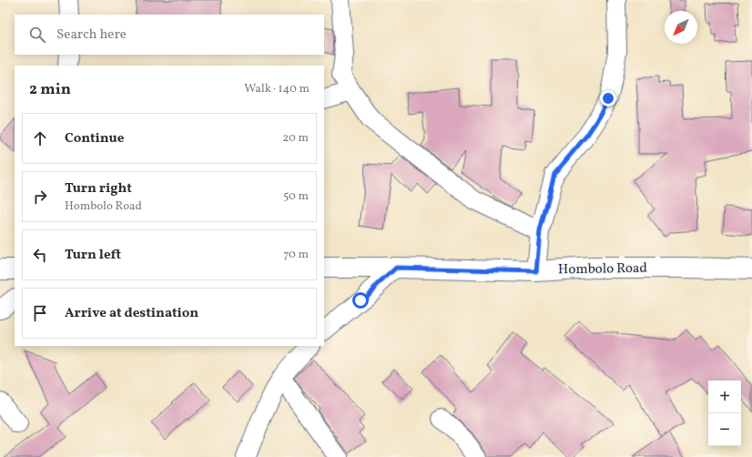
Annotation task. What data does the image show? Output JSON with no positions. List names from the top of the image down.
{
  "streets": {
    "street": ["Hombolo Road"]
  },
  "north": "bottom left",
  "page": {
    "search": "Search here",
    "heading": ["2 min", "Walk · 140 m"],
    "list": [
      ["Continue", "20 m"],
      ["Turn right", "Hombolo Road", "50 m"],
      ["Turn left", "70 m"],
      "Arrive at destination"
    ],
    "map_buttons": ["+", "−"]
  }
}
